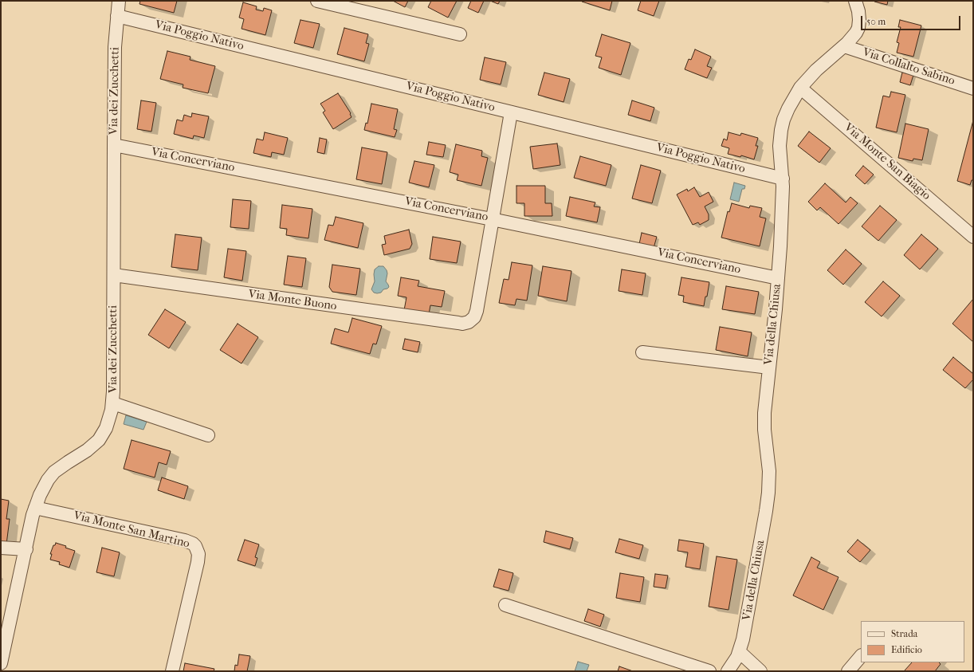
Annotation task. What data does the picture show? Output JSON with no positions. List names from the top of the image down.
{
  "streets": {
    "street": [
      "Via Poggio Nativo",
      "Via Collalto Sabino",
      "Via dei Zucchetti",
      "Via Concerviano",
      "Via Monte San Biagio",
      "Via Monte Buono",
      "Via della Chiusa",
      "Via Monte San Martino"
    ]
  },
  "crossings": [
    ["Via Poggio Nativo", "Via dei Zucchetti"],
    ["Via Poggio Nativo", "Via della Chiusa"],
    ["Via Collalto Sabino", "Via della Chiusa"],
    ["Via dei Zucchetti", "Via Concerviano"],
    ["Via dei Zucchetti", "Via Monte Buono"],
    ["Via dei Zucchetti", "Via Monte San Martino"],
    ["Via Concerviano", "Via Monte Buono"],
    ["Via Concerviano", "Via della Chiusa"],
    ["Via Monte San Biagio", "Via della Chiusa"]
  ],
  "legend": ["Strada", "Edificio"],
  "scale_bar": "50 m"
}
